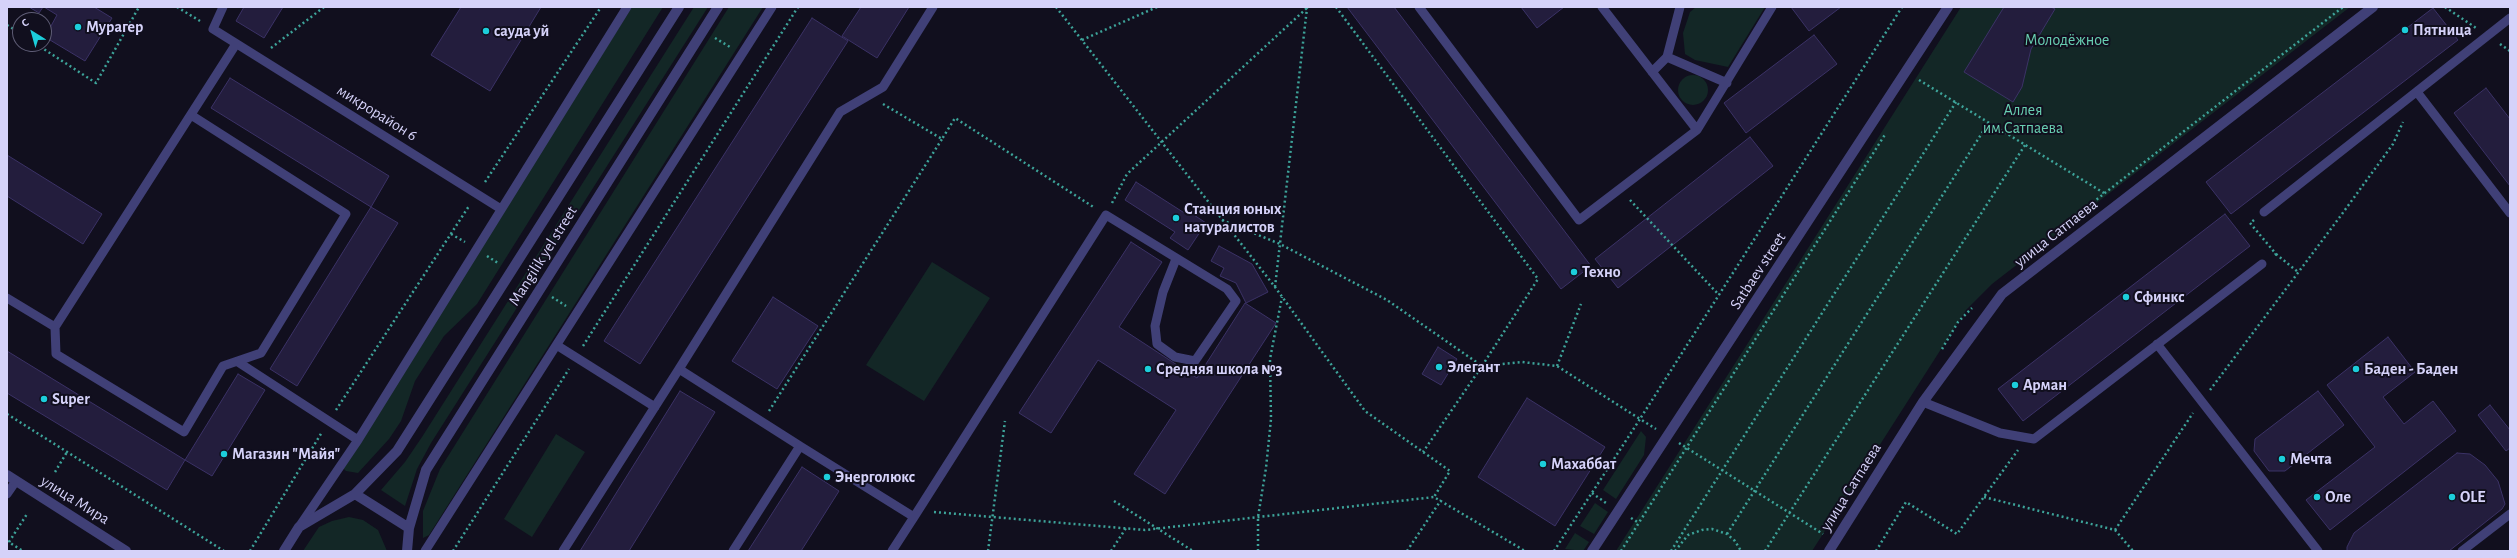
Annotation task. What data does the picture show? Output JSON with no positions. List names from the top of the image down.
{
  "streets": {
    "street": [
      "улица Сатпаева",
      "Mangilik yel street",
      "Satbaev street",
      "улица Мира"
    ],
    "lane": ["микрорайон 6"]
  },
  "parks": ["Молодёжное", "Аллея им.Сатпаева"],
  "places": [
    "Мурагер",
    "Пятница",
    "сауда уй",
    "Станция юных натуралистов",
    "Техно",
    "Сфинкс",
    "Элегант",
    "Средняя школа №3",
    "Баден - Баден",
    "Арман",
    "Super",
    "Магазин \"Майя\"",
    "Мечта",
    "Махаббат",
    "Энерголюкс",
    "Оле",
    "OLE"
  ],
  "north": "top left"
}
